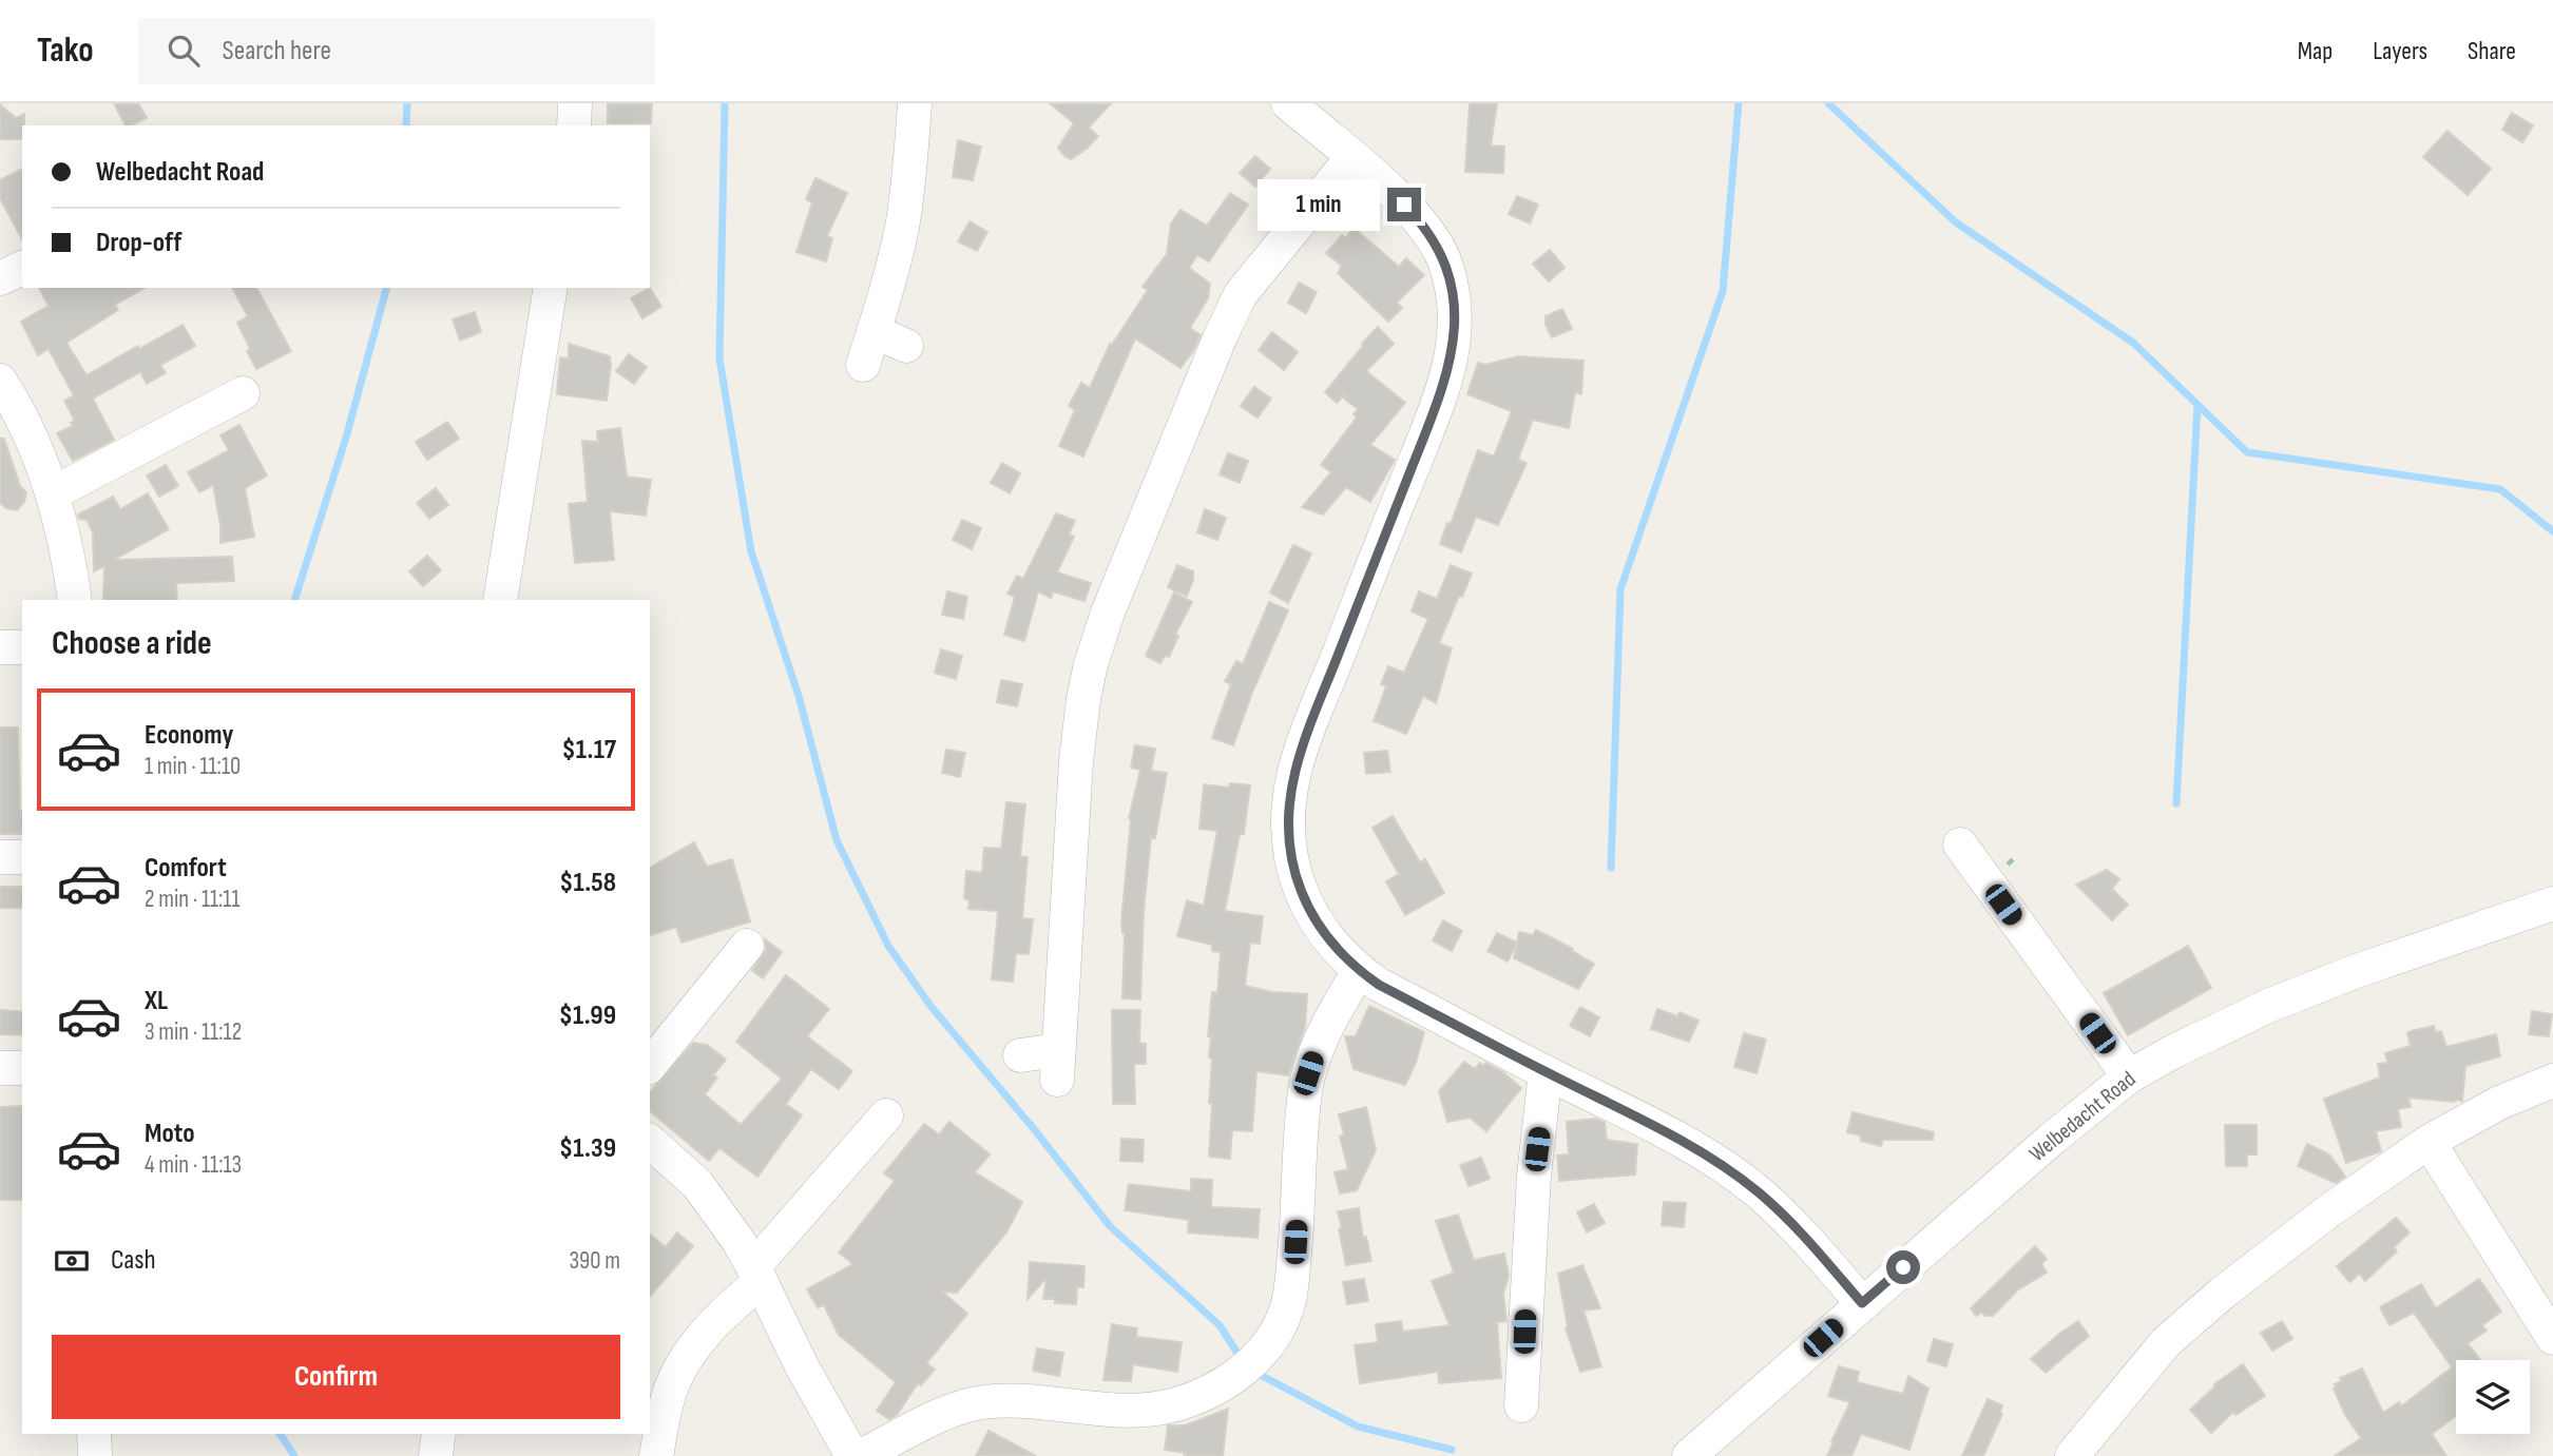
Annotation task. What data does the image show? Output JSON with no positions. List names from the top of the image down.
{
  "streets": {
    "street": ["Welbedacht Road"]
  },
  "page": {
    "header": "Tako",
    "search": "Search here",
    "nav": ["Map", "Layers", "Share"],
    "banner": ["Welbedacht Road", "Drop-off"],
    "bubble": "1 min",
    "heading": "Choose a ride",
    "list": [
      {
        "name": "Economy",
        "note": "1 min · 11:10",
        "value": "$1.17"
      },
      {
        "name": "Comfort",
        "note": "2 min · 11:11",
        "value": "$1.58"
      },
      {
        "name": "XL",
        "note": "3 min · 11:12",
        "value": "$1.99"
      },
      {
        "name": "Moto",
        "note": "4 min · 11:13",
        "value": "$1.39"
      }
    ],
    "pay": ["Cash", "390 m"],
    "buttons": "Confirm"
  }
}
